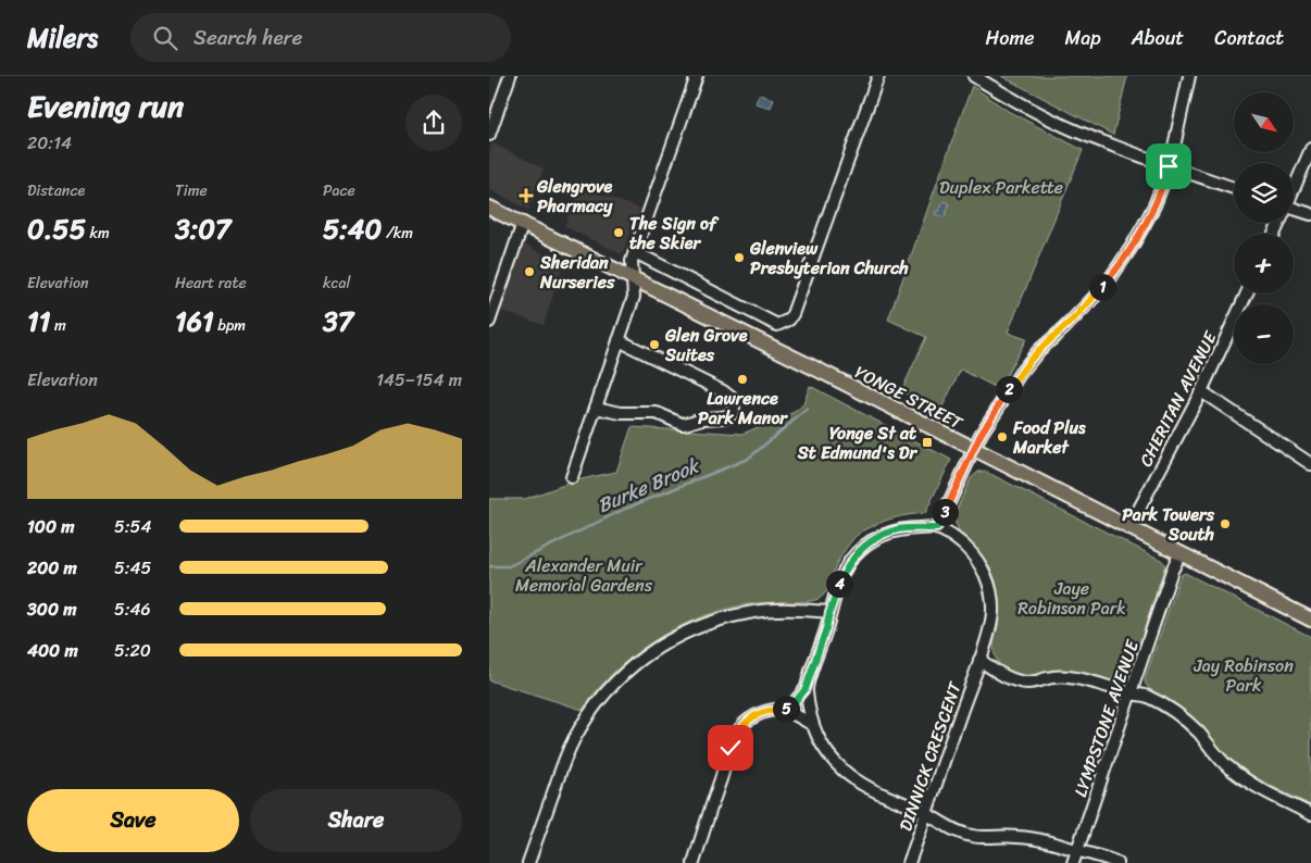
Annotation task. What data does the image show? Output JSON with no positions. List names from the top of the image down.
{
  "streets": {
    "main road": ["YONGE STREET"],
    "street": ["CHERITAN AVENUE", "LYMPSTONE AVENUE", "DINNICK CRESCENT"]
  },
  "crossings": [
    ["YONGE STREET", "CHERITAN AVENUE"],
    ["YONGE STREET", "LYMPSTONE AVENUE"]
  ],
  "water": ["Burke Brook"],
  "parks": [
    "Duplex Parkette",
    "Alexander Muir Memorial Gardens",
    "Jaye Robinson Park",
    "Jay Robinson Park"
  ],
  "places": {
    "health": ["Glengrove Pharmacy"],
    "other": [
      "The Sign of the Skier",
      "Glenview Presbyterian Church",
      "Sheridan Nurseries",
      "Glen Grove Suites",
      "Lawrence Park Manor",
      "Food Plus Market",
      "Park Towers South"
    ],
    "transit": ["Yonge St at St Edmund's Dr"]
  },
  "north": "bottom right",
  "page": {
    "header": "Milers",
    "search": "Search here",
    "nav": [
      "Home",
      "Map",
      "About",
      "Contact"
    ],
    "heading": ["Evening run", "20:14"],
    "map_buttons": ["+", "−"],
    "stats": [
      ["Distance", "0.55 km"],
      ["Time", "3:07"],
      ["Pace", "5:40 /km"],
      ["Elevation", "11 m"],
      ["Heart rate", "161 bpm"],
      ["kcal", "37"]
    ],
    "pins": [
      "1",
      "2",
      "3",
      "4",
      "5"
    ],
    "chart": ["Elevation", "145–154 m"],
    "list": [
      {
        "name": "100 m",
        "note": "5:54"
      },
      {
        "name": "200 m",
        "note": "5:45"
      },
      {
        "name": "300 m",
        "note": "5:46"
      },
      {
        "name": "400 m",
        "note": "5:20"
      }
    ],
    "buttons": ["Save", "Share"]
  }
}
